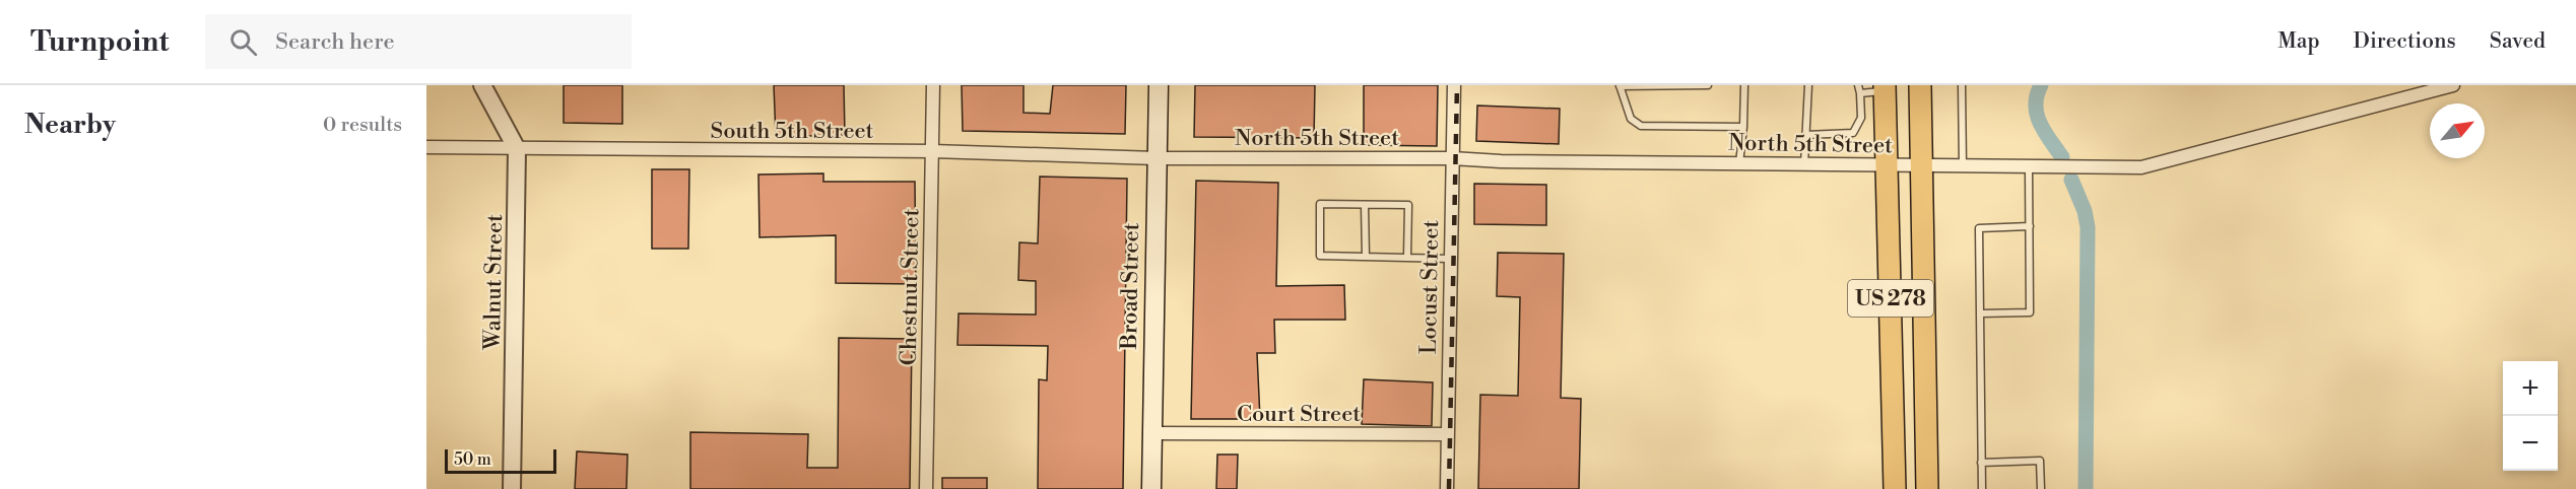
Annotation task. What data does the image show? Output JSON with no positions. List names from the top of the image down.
{
  "streets": {
    "highway": ["US 278"],
    "main road": ["Broad Street"],
    "street": [
      "South 5th Street",
      "North 5th Street",
      "Walnut Street",
      "Chestnut Street",
      "Locust Street",
      "Court Street"
    ]
  },
  "crossings": [
    ["South 5th Street", "North 5th Street"],
    ["South 5th Street", "Walnut Street"],
    ["South 5th Street", "Broad Street"],
    ["South 5th Street", "Chestnut Street"],
    ["North 5th Street", "Broad Street"],
    ["North 5th Street", "Locust Street"],
    ["North 5th Street", "US 278"],
    ["Broad Street", "Court Street"],
    ["Locust Street", "Court Street"]
  ],
  "scale_bar": "50 m",
  "north": "top right",
  "page": {
    "header": "Turnpoint",
    "search": "Search here",
    "nav": ["Map", "Directions", "Saved"],
    "heading": ["Nearby", "0 results"],
    "map_buttons": ["+", "−"],
    "scale": "50 m"
  }
}
